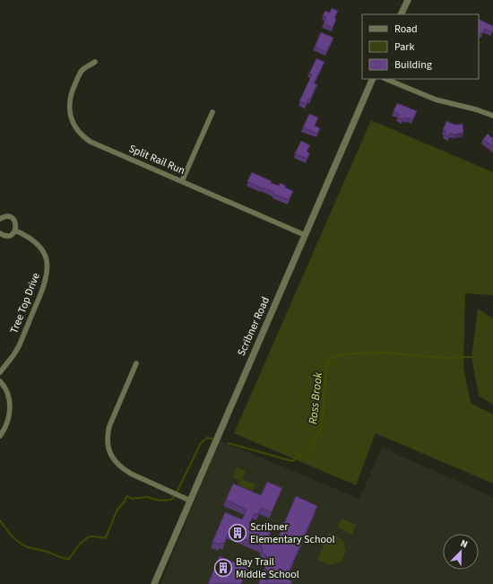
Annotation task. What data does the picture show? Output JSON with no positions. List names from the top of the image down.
{
  "streets": {
    "street": ["Split Rail Run", "Tree Top Drive", "Scribner Road"]
  },
  "crossings": [
    ["Split Rail Run", "Scribner Road"]
  ],
  "water": ["Ross Brook"],
  "places": {
    "building": ["Scribner Elementary School", "Bay Trail Middle School"]
  },
  "legend": ["Road", "Park", "Building"],
  "north": "top right"
}
